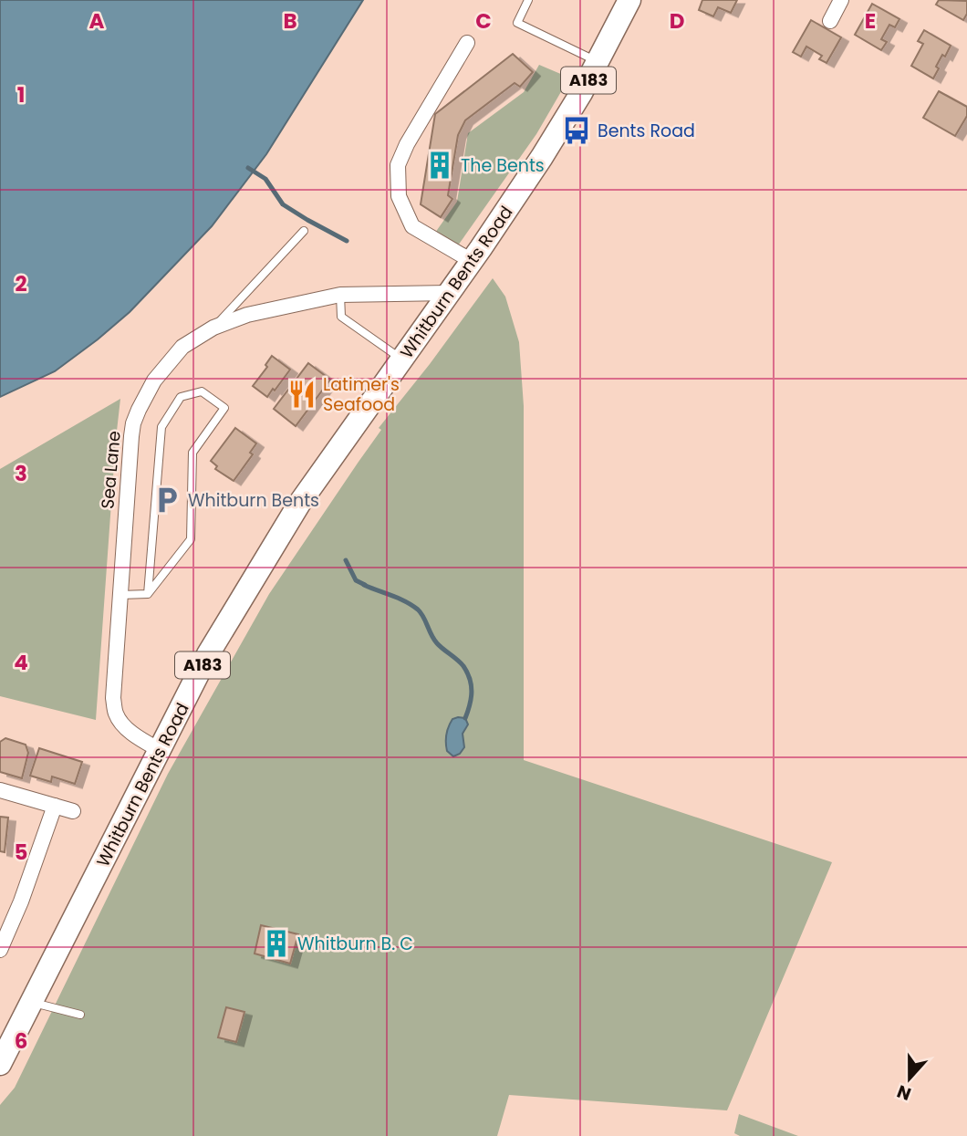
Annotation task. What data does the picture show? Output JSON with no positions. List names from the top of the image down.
{
  "streets": {
    "main road": ["A183", "Whitburn Bents Road"],
    "street": ["Sea Lane"]
  },
  "crossings": [
    ["Whitburn Bents Road", "Sea Lane"]
  ],
  "places": {
    "bus stop": ["Bents Road"],
    "building": ["The Bents", "Whitburn B. C"],
    "restaurant": ["Latimer's Seafood"],
    "parking": ["Whitburn Bents"]
  },
  "north": "bottom",
  "grid": {
    "columns": [
      "A",
      "B",
      "C",
      "D",
      "E"
    ],
    "rows": [
      "1",
      "2",
      "3",
      "4",
      "5",
      "6"
    ]
  }
}
